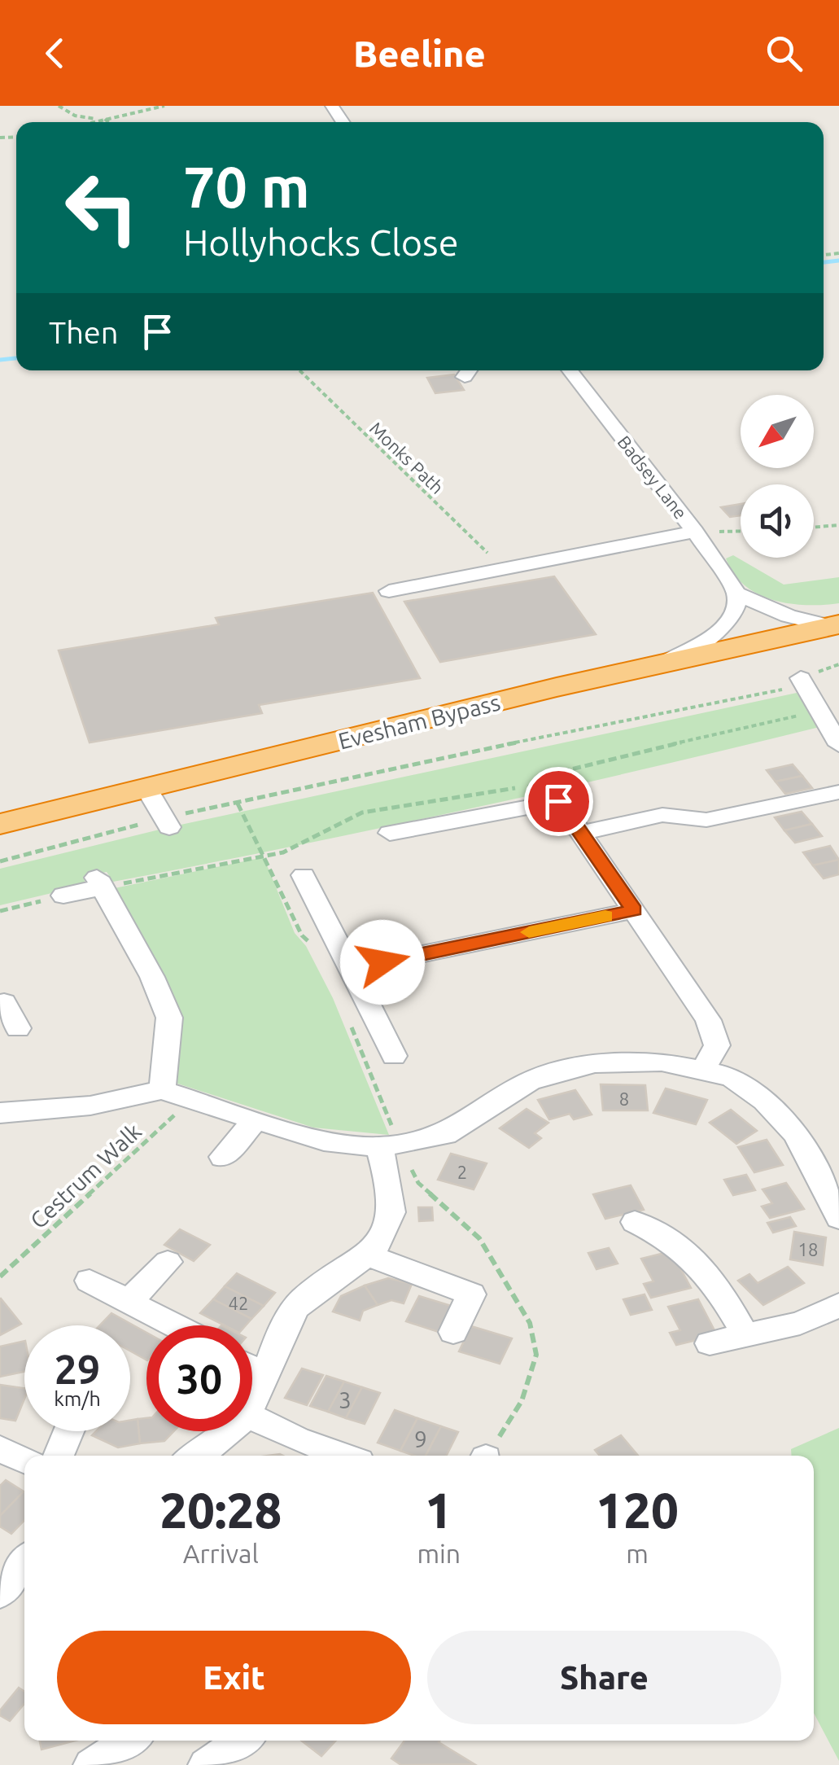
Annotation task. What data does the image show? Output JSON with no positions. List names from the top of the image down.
{
  "streets": {
    "highway": ["Evesham Bypass"],
    "street": ["Badsey Lane"],
    "path": ["Monks Path", "Cestrum Walk"]
  },
  "house_numbers": [
    "8",
    "2",
    "18",
    "42",
    "3",
    "9"
  ],
  "north": "bottom left",
  "page": {
    "header": "Beeline",
    "turn": ["70 m", "Hollyhocks Close"],
    "then": "Then",
    "speed": "29 km/h",
    "limit": "30",
    "eta": [
      "20:28",
      "Arrival",
      "1",
      "min",
      "120",
      "m"
    ],
    "buttons": ["Exit", "Share"]
  }
}
